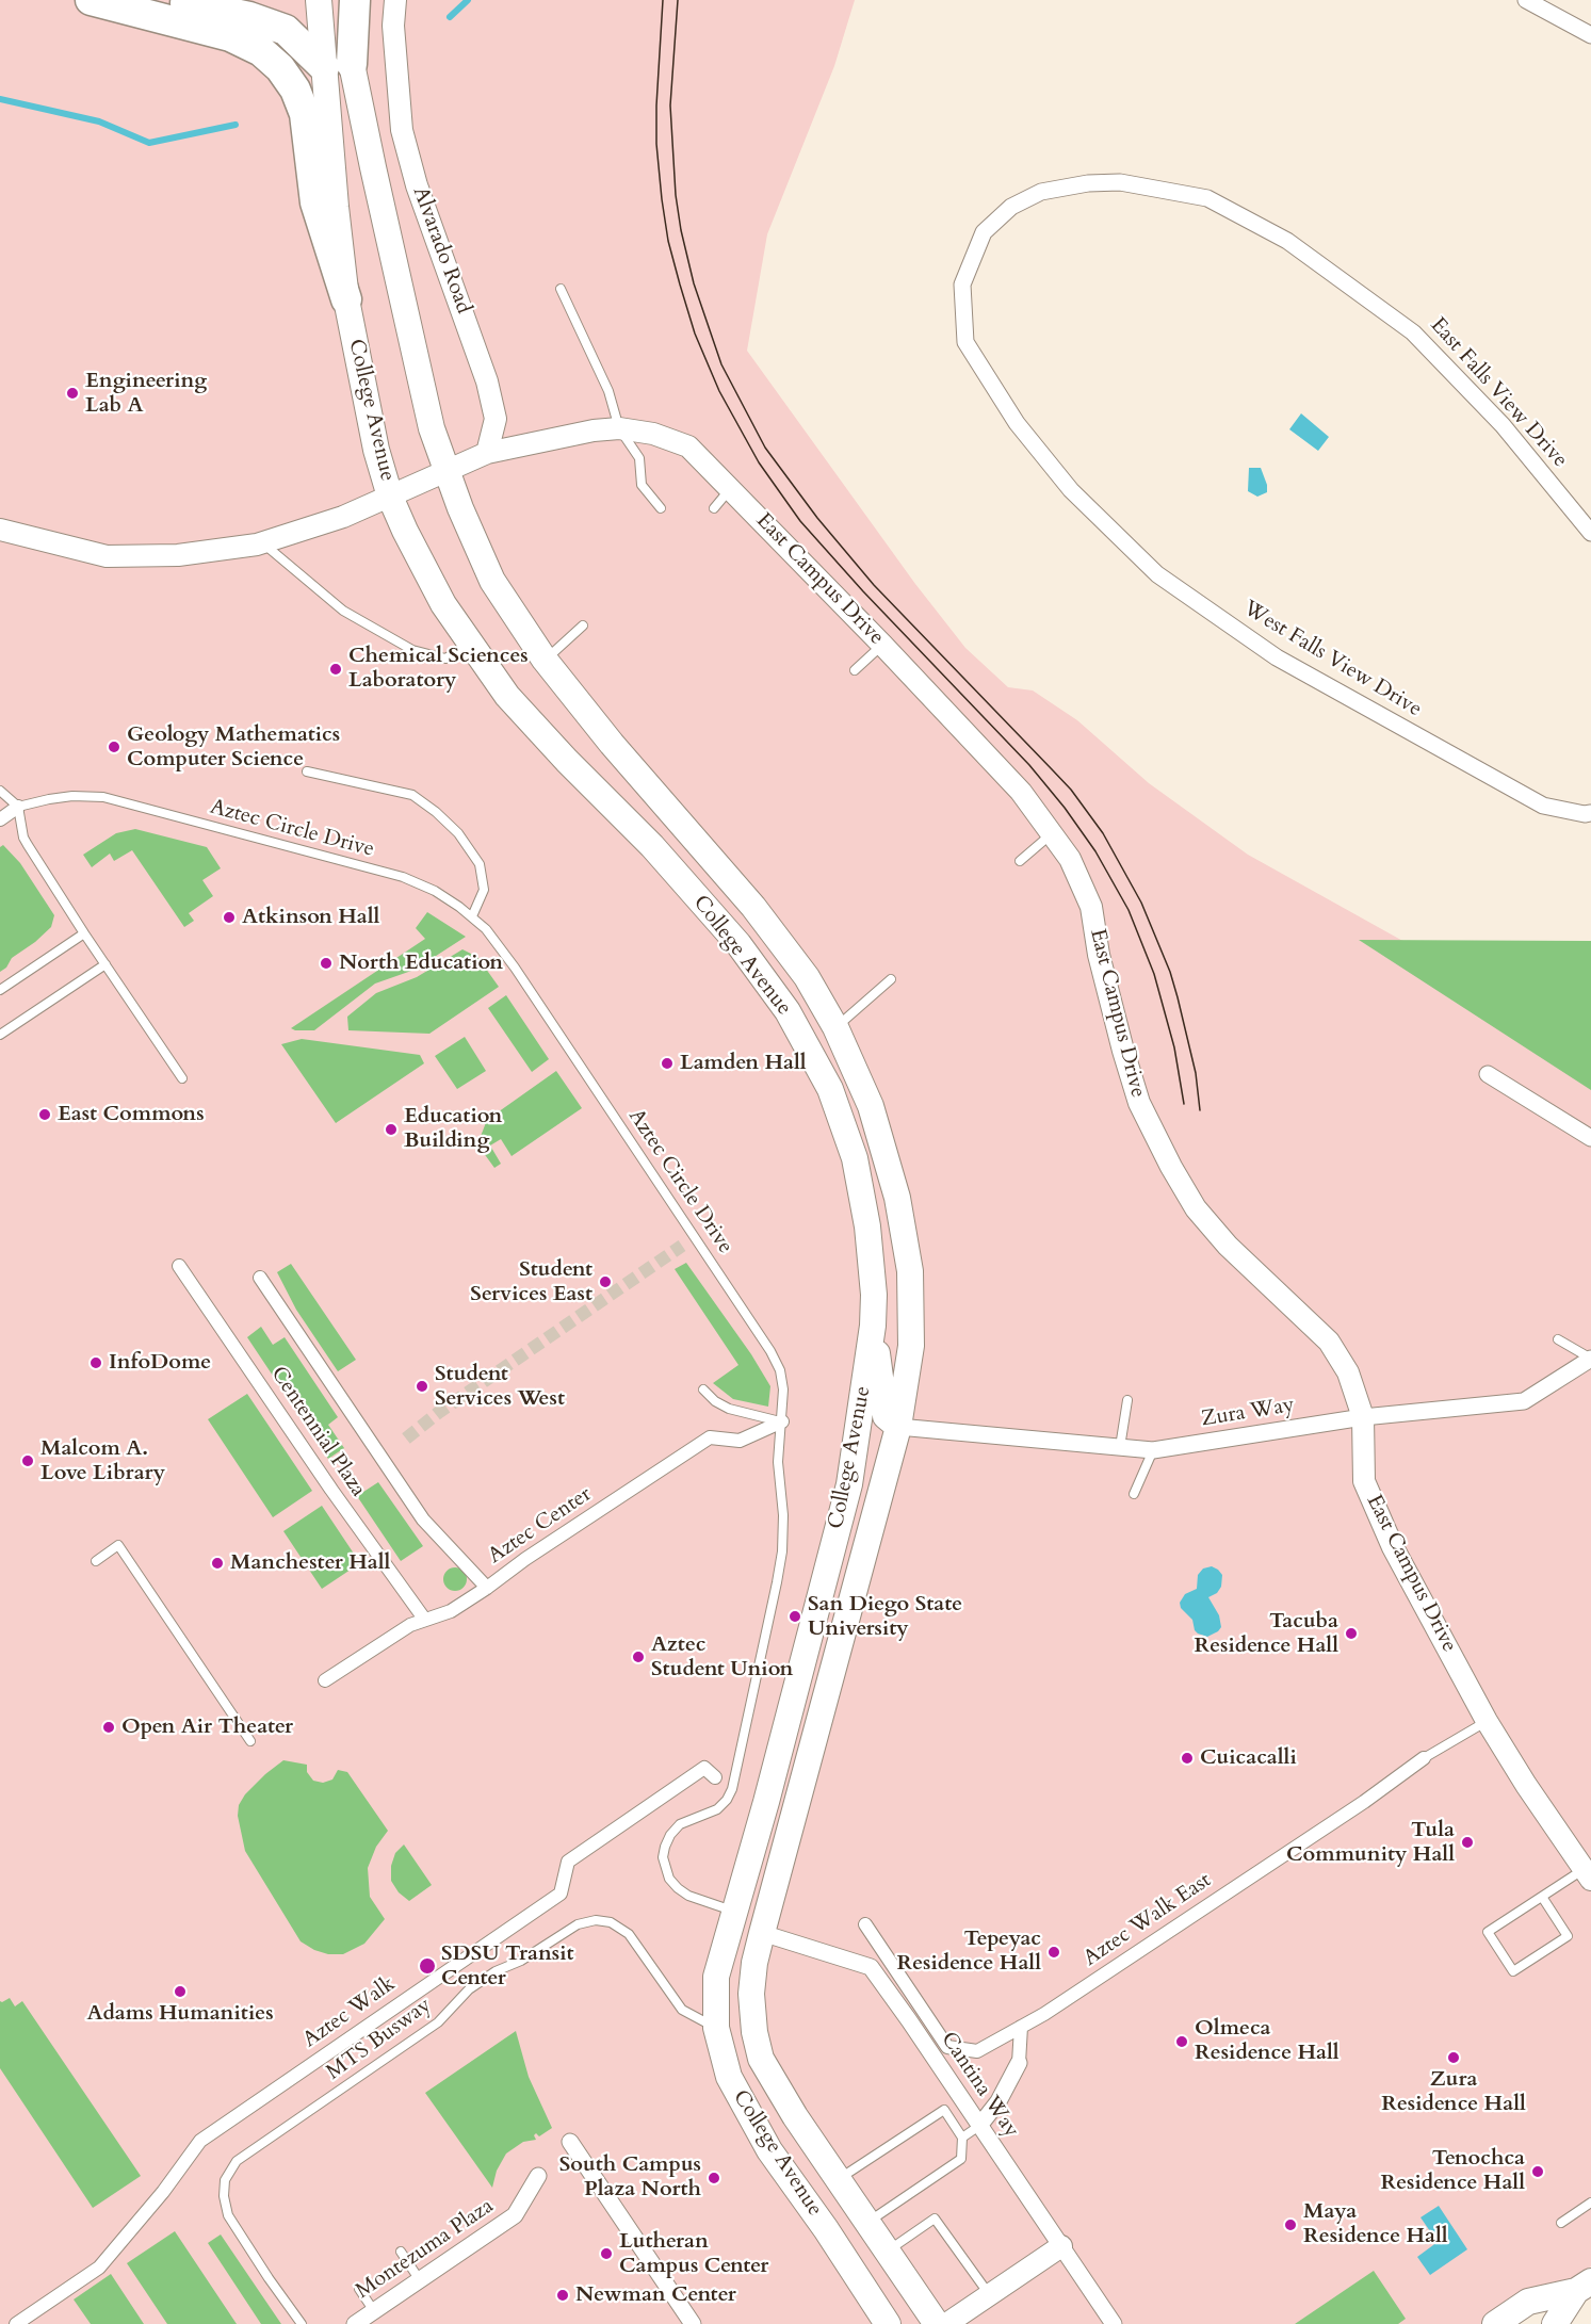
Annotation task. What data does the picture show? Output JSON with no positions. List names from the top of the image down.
{
  "streets": {
    "main road": ["College Avenue"],
    "street": [
      "Alvarado Road",
      "East Falls View Drive",
      "East Campus Drive",
      "West Falls View Drive",
      "Zura Way",
      "Centennial Plaza",
      "Aztec Center",
      "Aztec Walk East",
      "Aztec Walk",
      "Cantina Way",
      "Montezuma Plaza"
    ],
    "lane": ["Aztec Circle Drive", "MTS Busway"]
  },
  "crossings": [
    ["Alvarado Road", "East Campus Drive"],
    ["East Falls View Drive", "West Falls View Drive"],
    ["College Avenue", "Aztec Circle Drive"],
    ["College Avenue", "Zura Way"],
    ["College Avenue", "MTS Busway"],
    ["College Avenue", "Cantina Way"],
    ["East Campus Drive", "Zura Way"],
    ["East Campus Drive", "Aztec Walk East"],
    ["Aztec Circle Drive", "Aztec Center"],
    ["Centennial Plaza", "Aztec Center"]
  ],
  "places": [
    "Engineering Lab A",
    "Chemical Sciences Laboratory",
    "Geology Mathematics Computer Science",
    "Atkinson Hall",
    "North Education",
    "Lamden Hall",
    "East Commons",
    "Education Building",
    "Student Services East",
    "InfoDome",
    "Student Services West",
    "Malcom A. Love Library",
    "Manchester Hall",
    "San Diego State University",
    "Tacuba Residence Hall",
    "Aztec Student Union",
    "Open Air Theater",
    "Cuicacalli",
    "Tula Community Hall",
    "Tepeyac Residence Hall",
    "SDSU Transit Center",
    "Adams Humanities",
    "Olmeca Residence Hall",
    "Zura Residence Hall",
    "Tenochca Residence Hall",
    "South Campus Plaza North",
    "Maya Residence Hall",
    "Lutheran Campus Center",
    "Newman Center"
  ]
}
